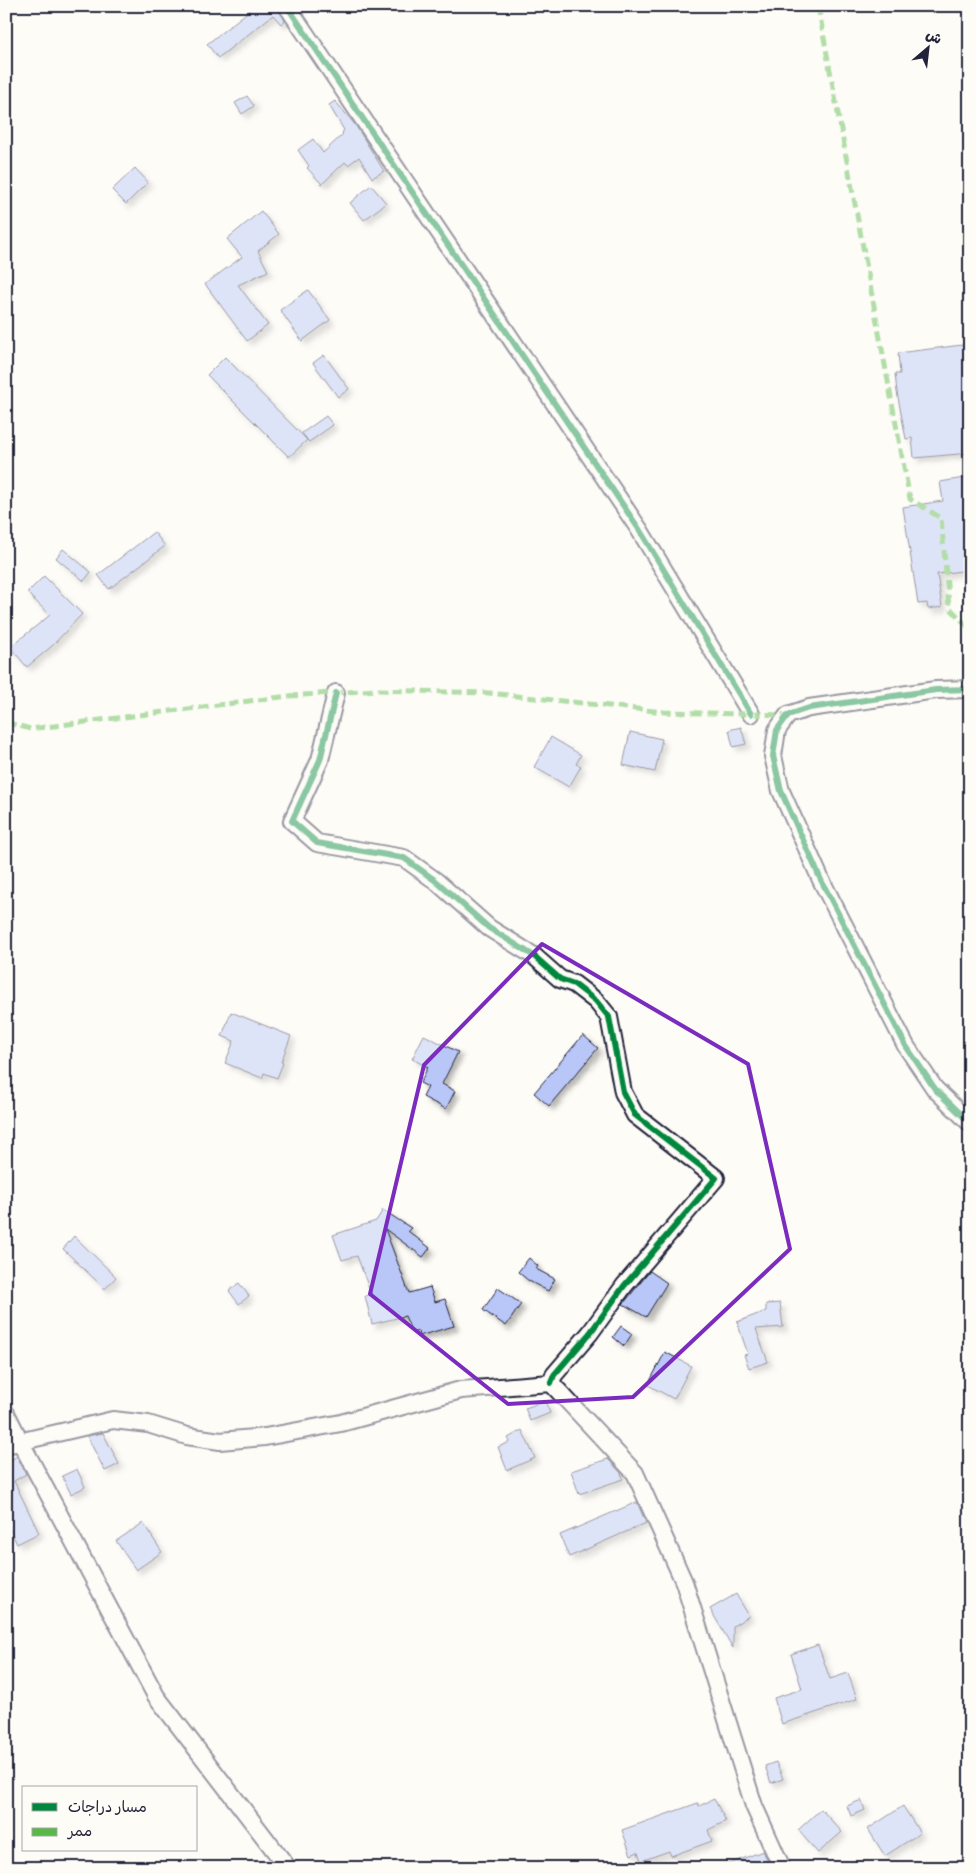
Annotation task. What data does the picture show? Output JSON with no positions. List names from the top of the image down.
{
  "legend": ["مسار دراجات", "ممر"],
  "north": "top right"
}
